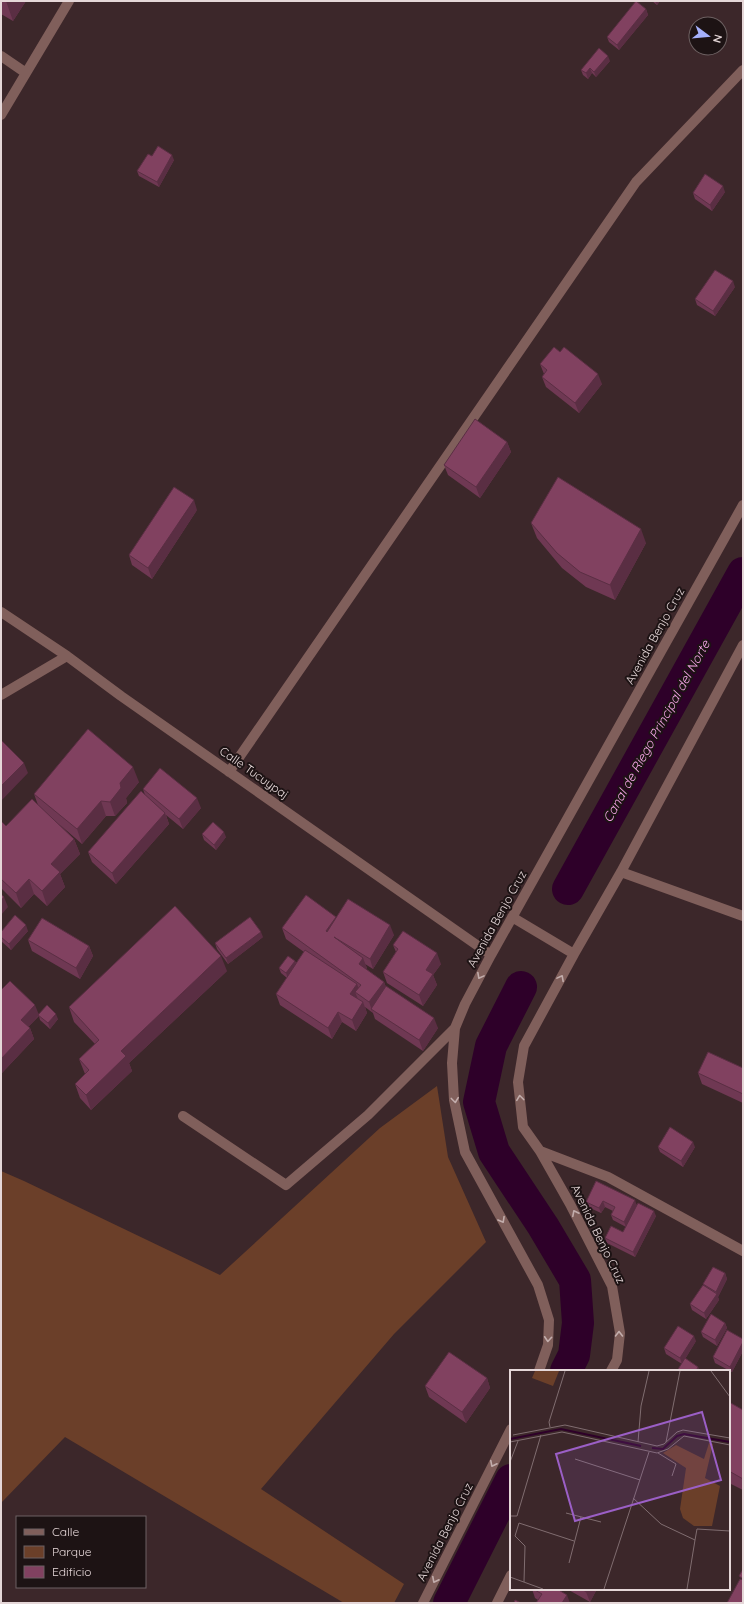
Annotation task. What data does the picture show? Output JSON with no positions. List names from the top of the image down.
{
  "streets": {
    "street": ["Avenida Benjo Cruz", "Calle Tucuypaj"]
  },
  "crossings": [
    ["Avenida Benjo Cruz", "Calle Tucuypaj"]
  ],
  "water": ["Canal de Riego Principal del Norte"],
  "legend": ["Calle", "Parque", "Edificio"],
  "north": "right"
}
